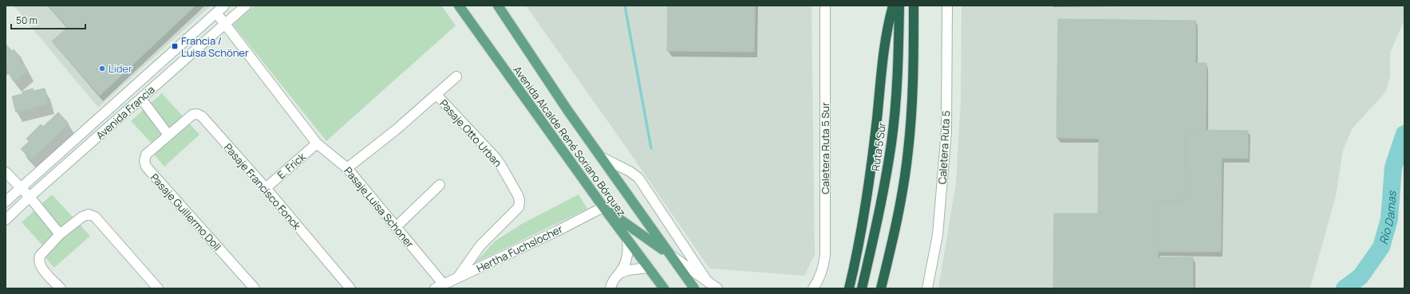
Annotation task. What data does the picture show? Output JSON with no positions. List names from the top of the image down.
{
  "streets": {
    "highway": ["Ruta 5 Sur"],
    "main road": ["Avenida Alcalde René Soriano Bórquez"],
    "street": [
      "Avenida Francia",
      "Pasaje Otto Urban",
      "Caletera Ruta 5",
      "Caletera Ruta 5 Sur",
      "E. Frick",
      "Pasaje Francisco Fonck",
      "Pasaje Luisa Schoner",
      "Pasaje Guillermo Doll",
      "Hertha Fuchslocher"
    ]
  },
  "crossings": [
    ["Avenida Francia", "Pasaje Luisa Schoner"],
    ["Pasaje Otto Urban", "Hertha Fuchslocher"],
    ["Avenida Alcalde René Soriano Bórquez", "Hertha Fuchslocher"],
    ["E. Frick", "Pasaje Francisco Fonck"],
    ["E. Frick", "Pasaje Luisa Schoner"],
    ["Pasaje Francisco Fonck", "Pasaje Guillermo Doll"],
    ["Pasaje Luisa Schoner", "Hertha Fuchslocher"]
  ],
  "water": ["Río Damas"],
  "places": {
    "transit": ["Francia / Luisa Schöner"],
    "other": ["Lider"]
  },
  "scale_bar": "50 m"
}
